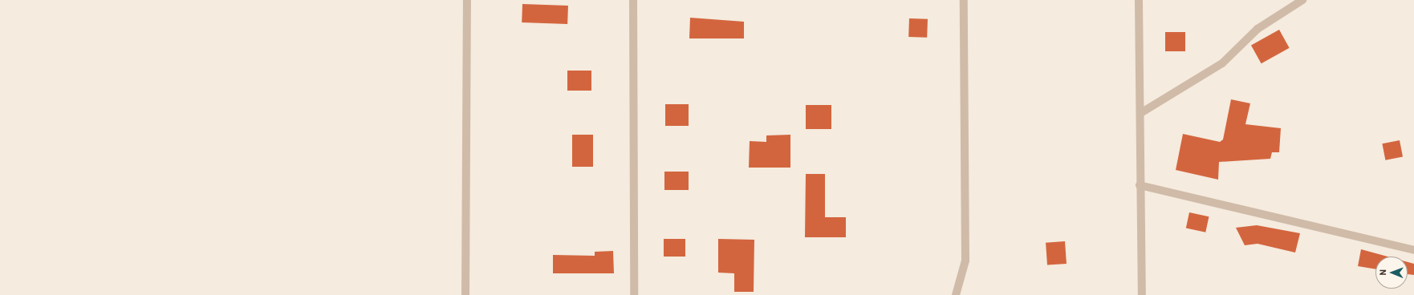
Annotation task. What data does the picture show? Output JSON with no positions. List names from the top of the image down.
{
  "north": "left"
}
